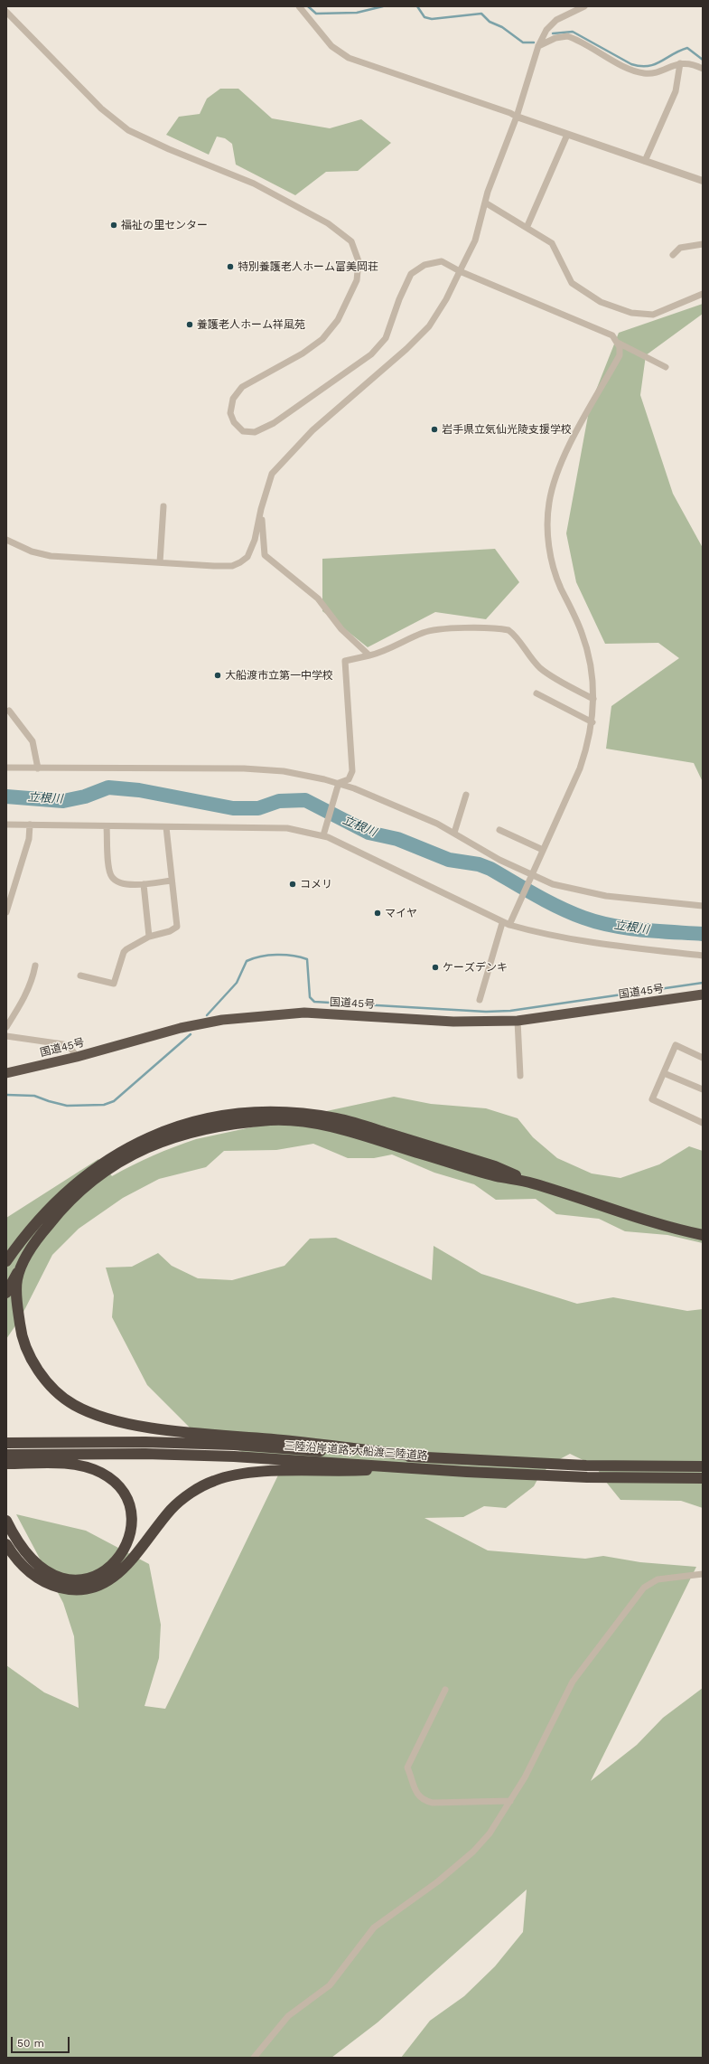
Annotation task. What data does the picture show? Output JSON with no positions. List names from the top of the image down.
{
  "streets": {
    "highway": ["国道45号", "三陸沿岸道路;大船渡三陸道路"]
  },
  "water": ["立根川"],
  "places": [
    "福祉の里センター",
    "特別養護老人ホーム富美岡荘",
    "養護老人ホーム祥風苑",
    "岩手県立気仙光陵支援学校",
    "大船渡市立第一中学校",
    "コメリ",
    "マイヤ",
    "ケーズデンキ"
  ],
  "scale_bar": "50 m"
}
